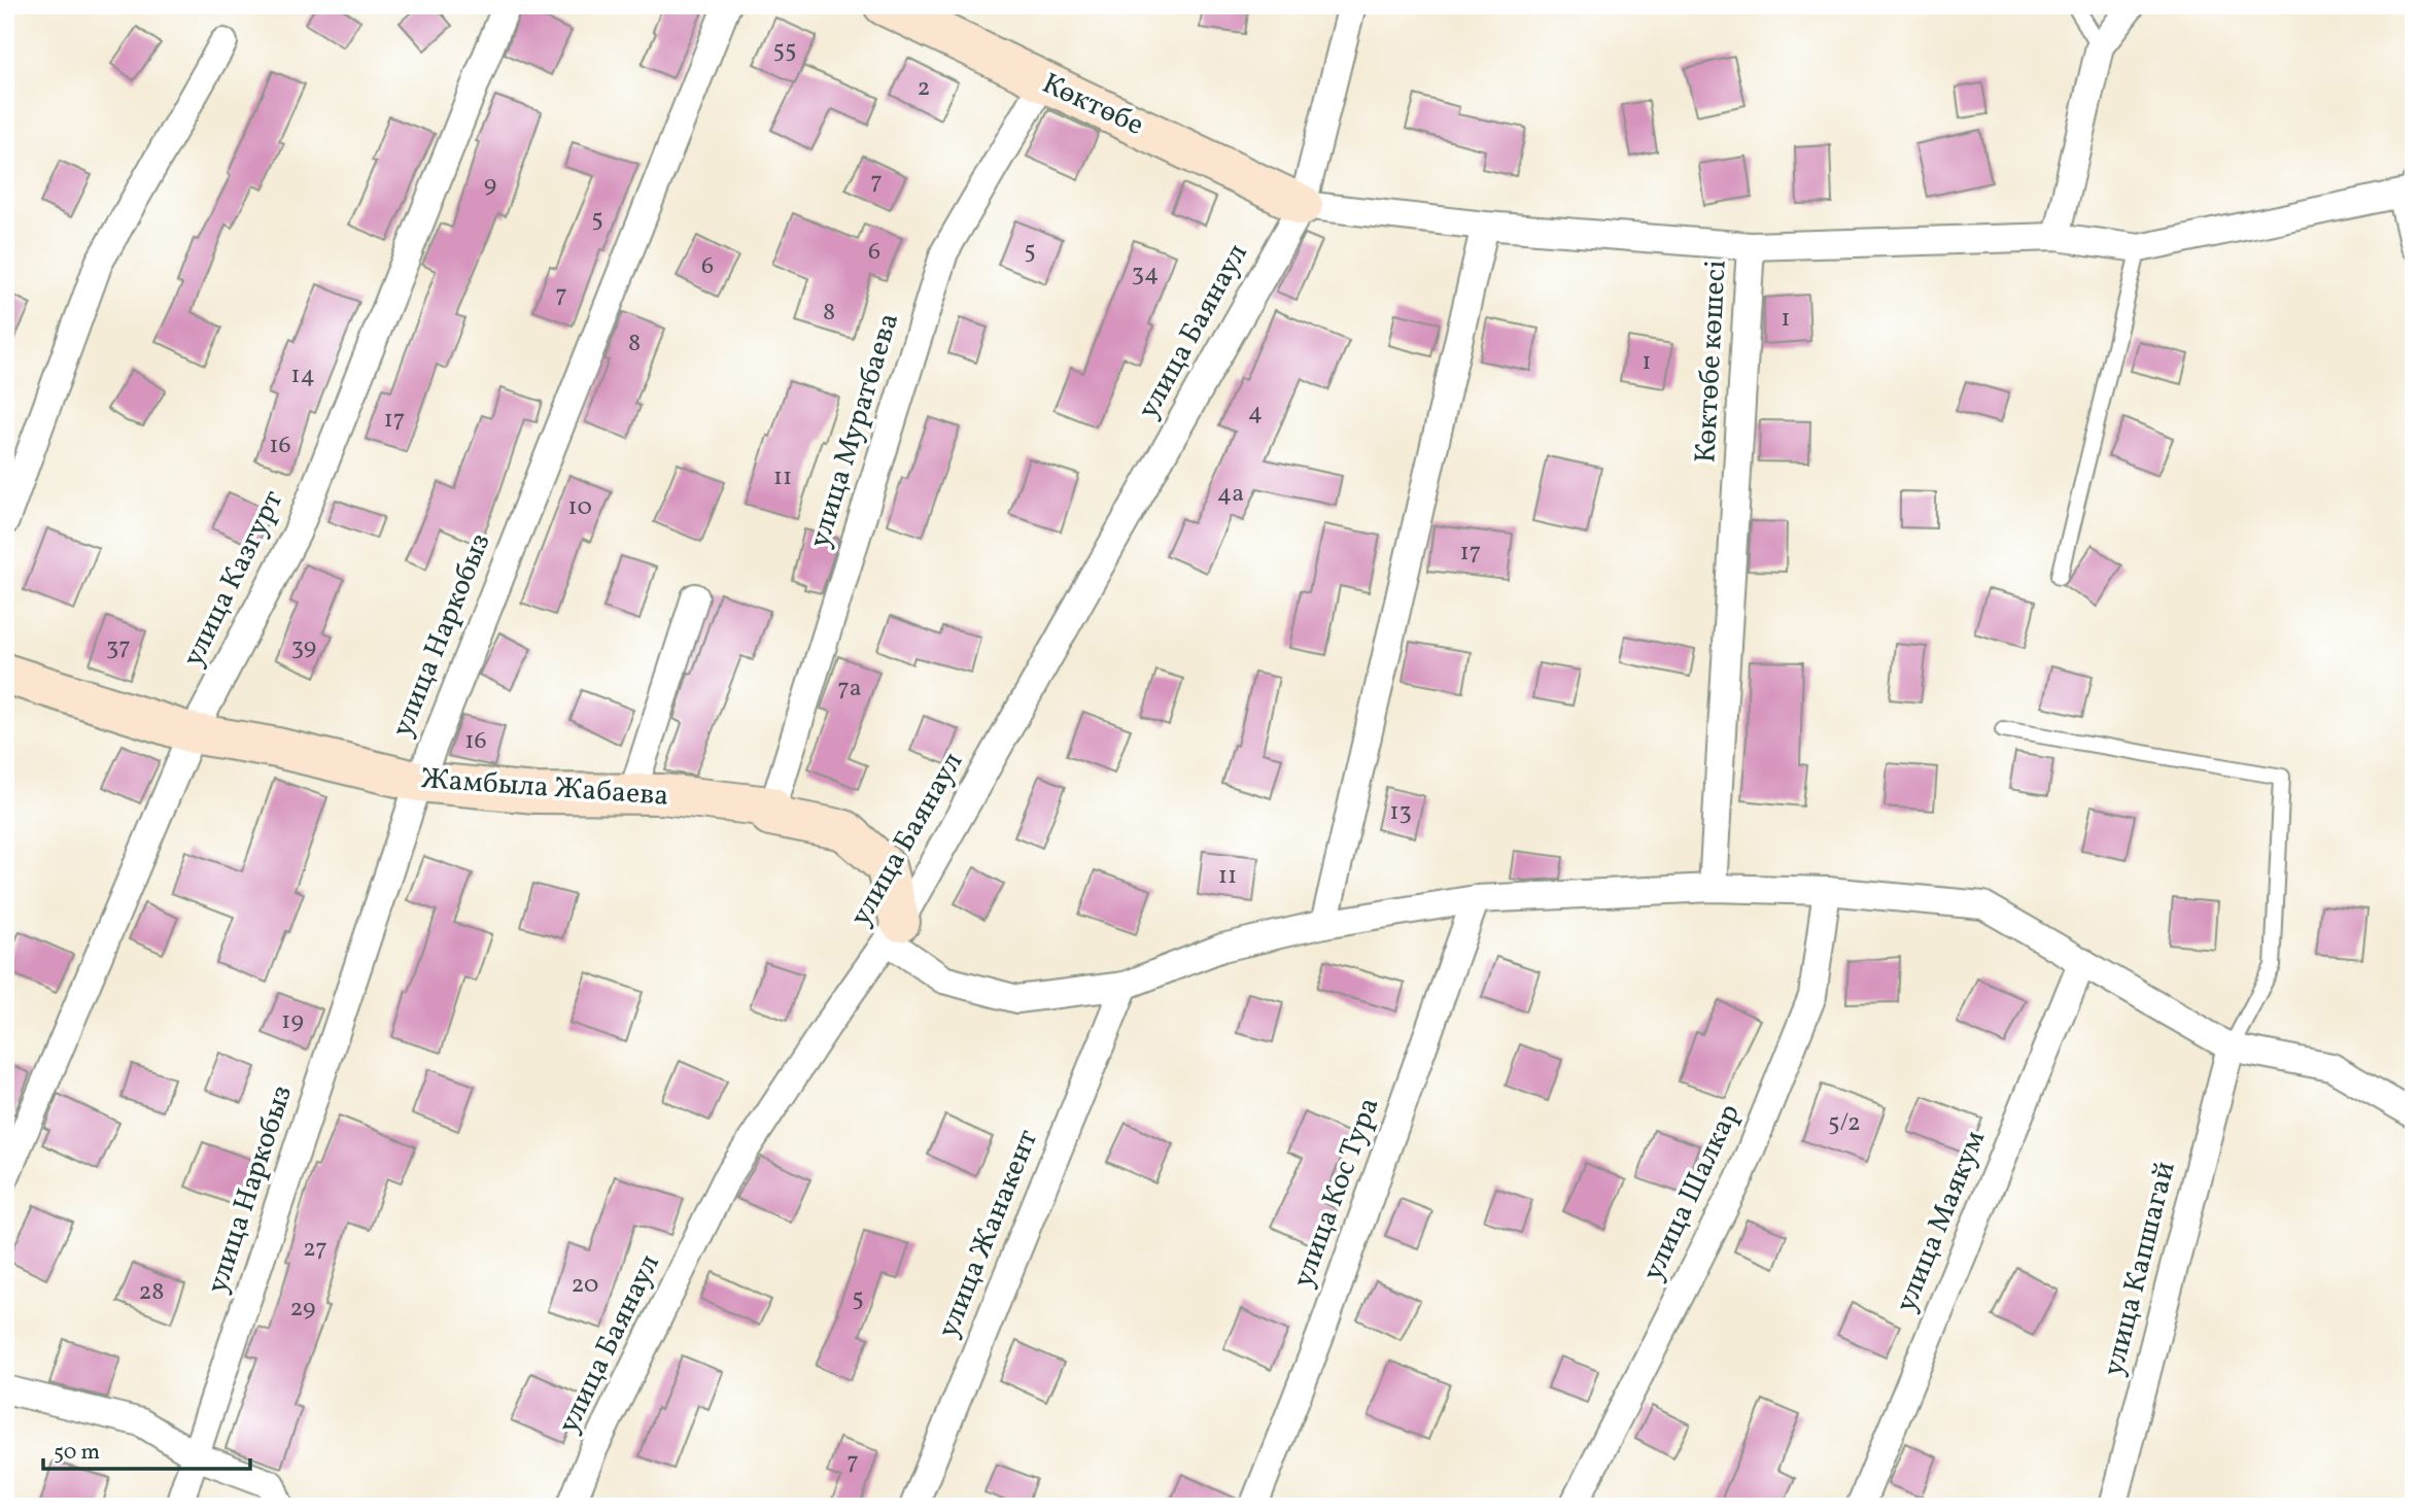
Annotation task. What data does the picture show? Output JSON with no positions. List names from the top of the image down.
{
  "streets": {
    "street": [
      "Көктөбе",
      "улица Баянаул",
      "Көктөбе көшесі",
      "улица Муратбаева",
      "улица Казгурт",
      "улица Наркобыз",
      "Жамбыла Жабаева",
      "улица Кос Тура",
      "улица Шалкар",
      "улица Маякум",
      "улица Жанакент",
      "улица Капшагай"
    ]
  },
  "crossings": [
    ["Көктөбе", "улица Баянаул"],
    ["Көктөбе", "Көктөбе көшесі"],
    ["Көктөбе", "улица Муратбаева"],
    ["улица Баянаул", "Көктөбе көшесі"],
    ["улица Баянаул", "Жамбыла Жабаева"],
    ["улица Муратбаева", "Жамбыла Жабаева"],
    ["улица Казгурт", "Жамбыла Жабаева"],
    ["улица Наркобыз", "Жамбыла Жабаева"]
  ],
  "house_numbers": [
    "55",
    "2",
    "7",
    "9",
    "5",
    "5",
    "6",
    "6",
    "34",
    "7",
    "8",
    "1",
    "8",
    "1",
    "14",
    "4",
    "17",
    "16",
    "11",
    "4а",
    "10",
    "17",
    "37",
    "39",
    "7а",
    "16",
    "13",
    "11",
    "19",
    "5/2",
    "27",
    "20",
    "28",
    "5",
    "29",
    "7"
  ],
  "scale_bar": "50 m"
}
